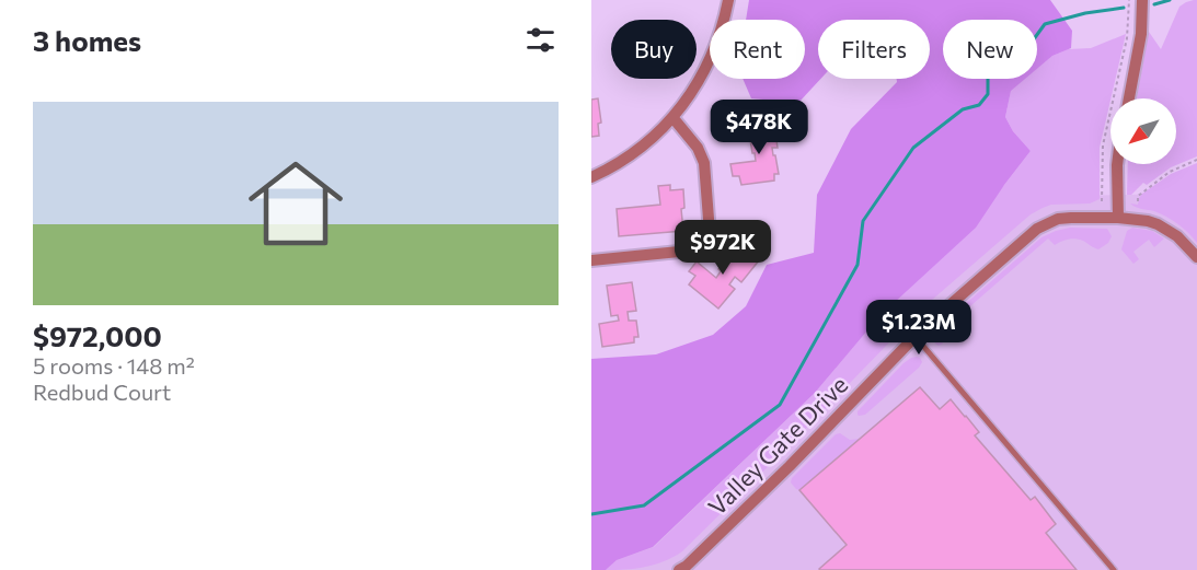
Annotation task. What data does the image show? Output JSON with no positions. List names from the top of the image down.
{
  "streets": {
    "street": ["Valley Gate Drive"]
  },
  "north": "bottom left",
  "page": {
    "heading": "3 homes",
    "chip": [
      "Buy",
      "Rent",
      "Filters",
      "New"
    ],
    "list": [
      {
        "name": "$972,000",
        "note": "5 rooms · 148 m² · Redbud Court"
      }
    ],
    "price": ["$478K", "$972K", "$1.23M"]
  }
}
